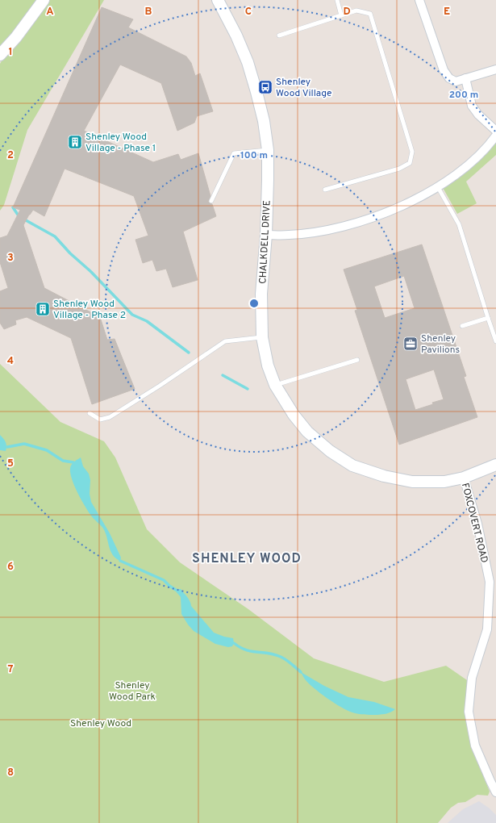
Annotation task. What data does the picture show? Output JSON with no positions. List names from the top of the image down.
{
  "streets": {
    "street": ["CHALKDELL DRIVE", "FOXCOVERT ROAD"]
  },
  "crossings": [
    ["CHALKDELL DRIVE", "FOXCOVERT ROAD"]
  ],
  "districts": ["SHENLEY WOOD"],
  "parks": ["Shenley Wood Park", "Shenley Wood"],
  "places": {
    "bus stop": ["Shenley Wood Village"],
    "building": ["Shenley Wood Village - Phase 1", "Shenley Wood Village - Phase 2"],
    "office": ["Shenley Pavilions"]
  },
  "grid": {
    "columns": [
      "A",
      "B",
      "C",
      "D",
      "E"
    ],
    "rows": [
      "1",
      "2",
      "3",
      "4",
      "5",
      "6",
      "7",
      "8"
    ]
  },
  "rings": ["200 m", "100 m"]
}
